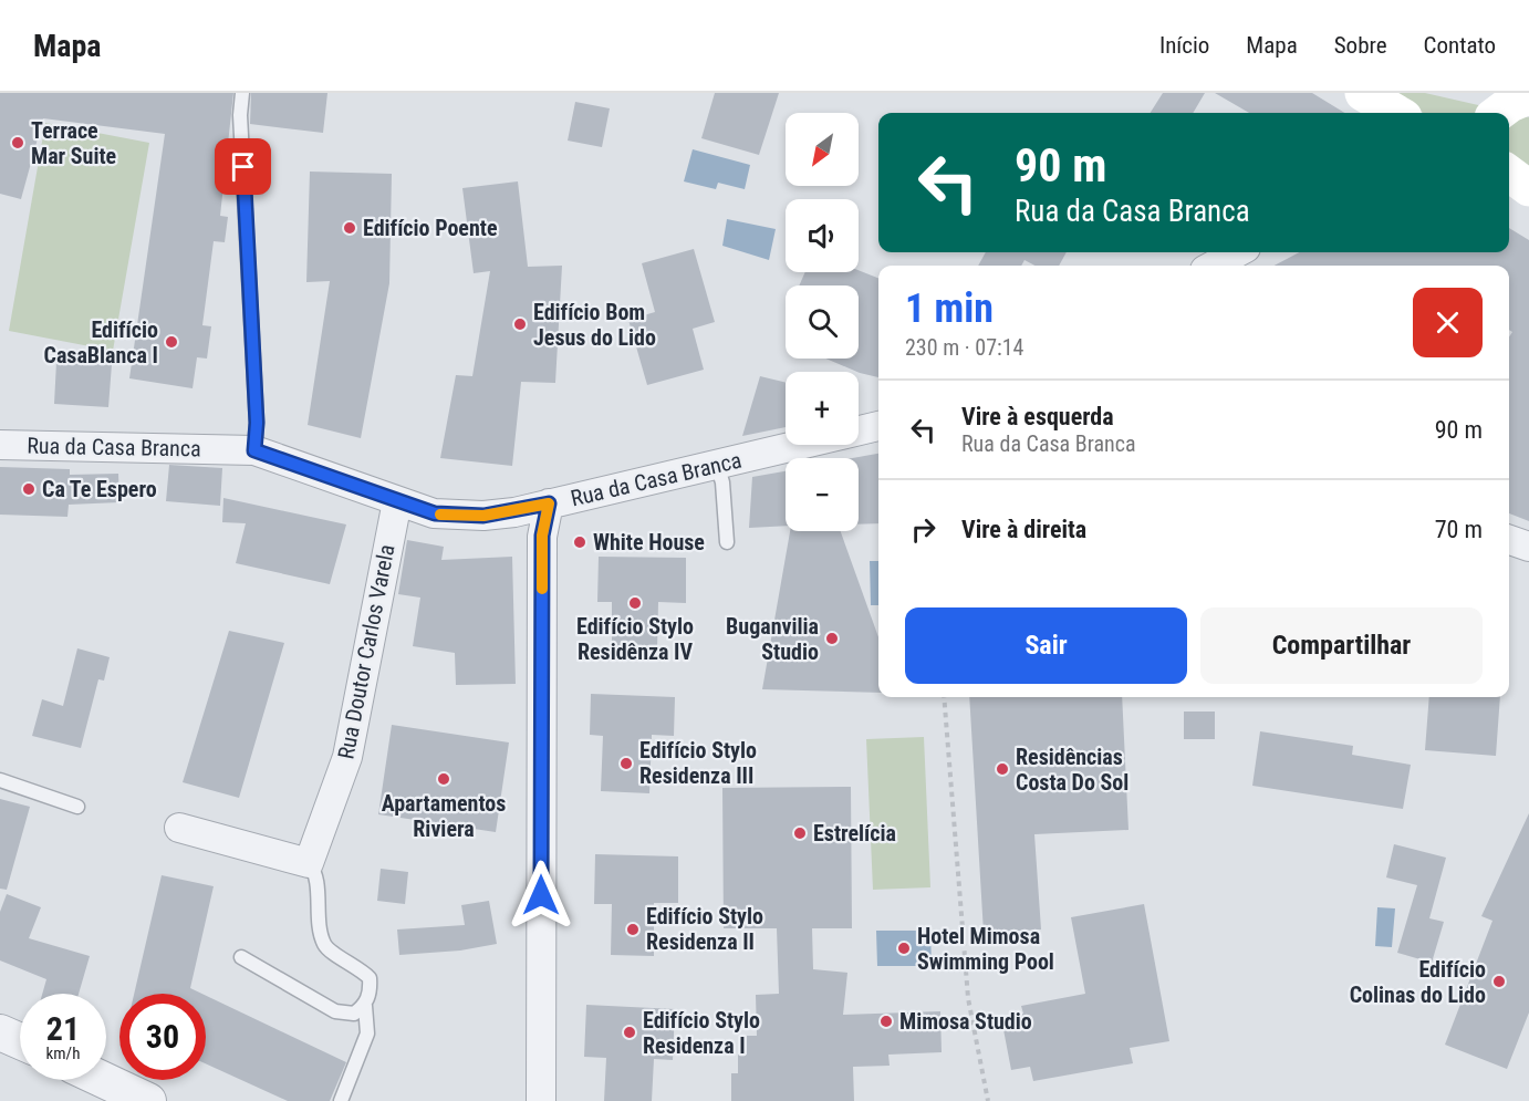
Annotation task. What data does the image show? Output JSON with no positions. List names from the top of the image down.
{
  "streets": {
    "street": ["Rua da Casa Branca", "Rua Doutor Carlos Varela"]
  },
  "crossings": [
    ["Rua da Casa Branca", "Rua Doutor Carlos Varela"]
  ],
  "places": [
    "Terrace Mar Suite",
    "Edifício Poente",
    "Edifício Bom Jesus do Lido",
    "Edifício CasaBlanca I",
    "Ca Te Espero",
    "White House",
    "Edifício Stylo Residênza IV",
    "Buganvilia Studio",
    "Edifício Stylo Residenza III",
    "Residências Costa Do Sol",
    "Apartamentos Riviera",
    "Estrelícia",
    "Edifício Stylo Residenza II",
    "Hotel Mimosa Swimming Pool",
    "Edifício Colinas do Lido",
    "Mimosa Studio",
    "Edifício Stylo Residenza I"
  ],
  "north": "bottom left",
  "page": {
    "header": "Mapa",
    "nav": [
      "Início",
      "Mapa",
      "Sobre",
      "Contato"
    ],
    "map_buttons": ["+", "−"],
    "turn": ["90 m", "Rua da Casa Branca"],
    "heading": ["1 min", "230 m · 07:14"],
    "list": [
      {
        "name": "Vire à esquerda",
        "note": "Rua da Casa Branca",
        "value": "90 m"
      },
      {
        "name": "Vire à direita",
        "value": "70 m"
      }
    ],
    "buttons": ["Sair", "Compartilhar"],
    "speed": "21 km/h",
    "limit": "30"
  }
}
